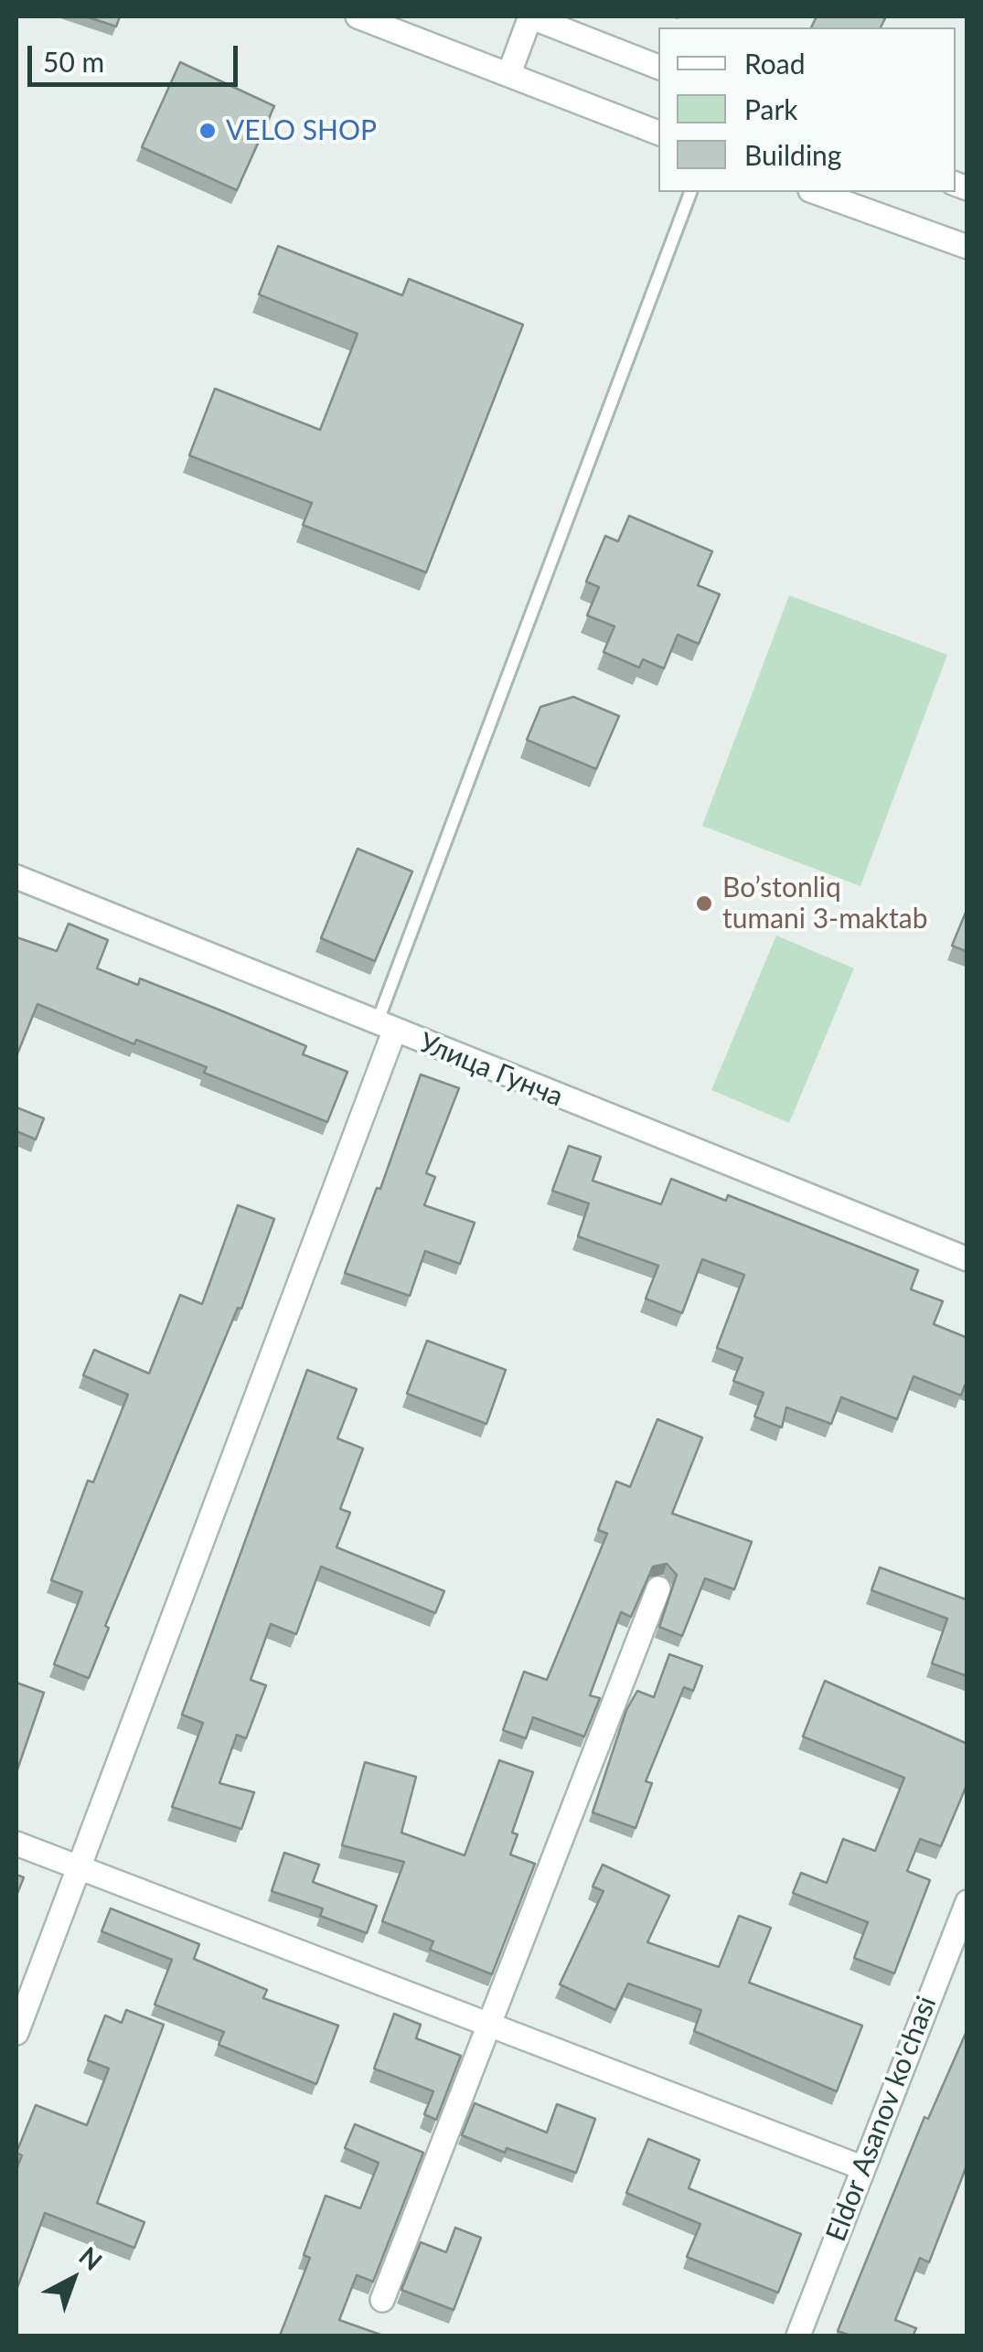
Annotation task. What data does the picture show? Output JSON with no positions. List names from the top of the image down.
{
  "streets": {
    "street": ["Улица Гунча", "Eldor Asanov ko'chasi"]
  },
  "places": ["VELO SHOP", "Bo’stonliq tumani 3-maktab"],
  "legend": ["Road", "Park", "Building"],
  "scale_bar": "50 m",
  "north": "top right"
}
